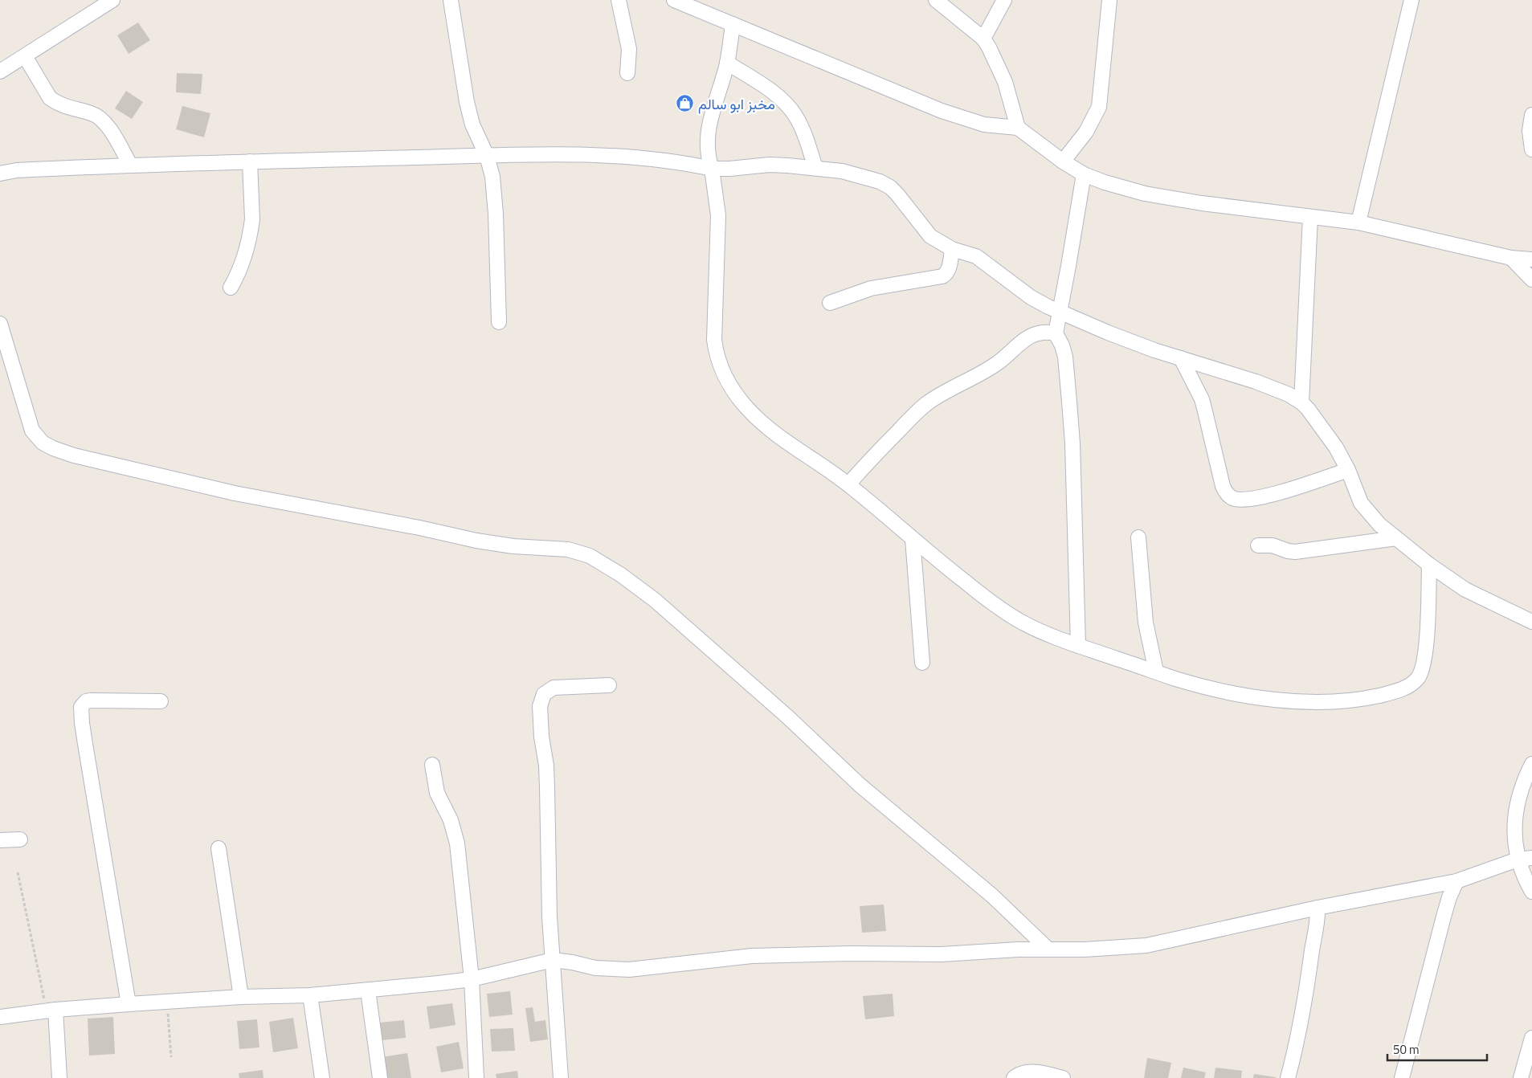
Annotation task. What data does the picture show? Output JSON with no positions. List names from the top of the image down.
{
  "places": {
    "shop": ["مخبز ابو سالم"]
  },
  "scale_bar": "50 m"
}
